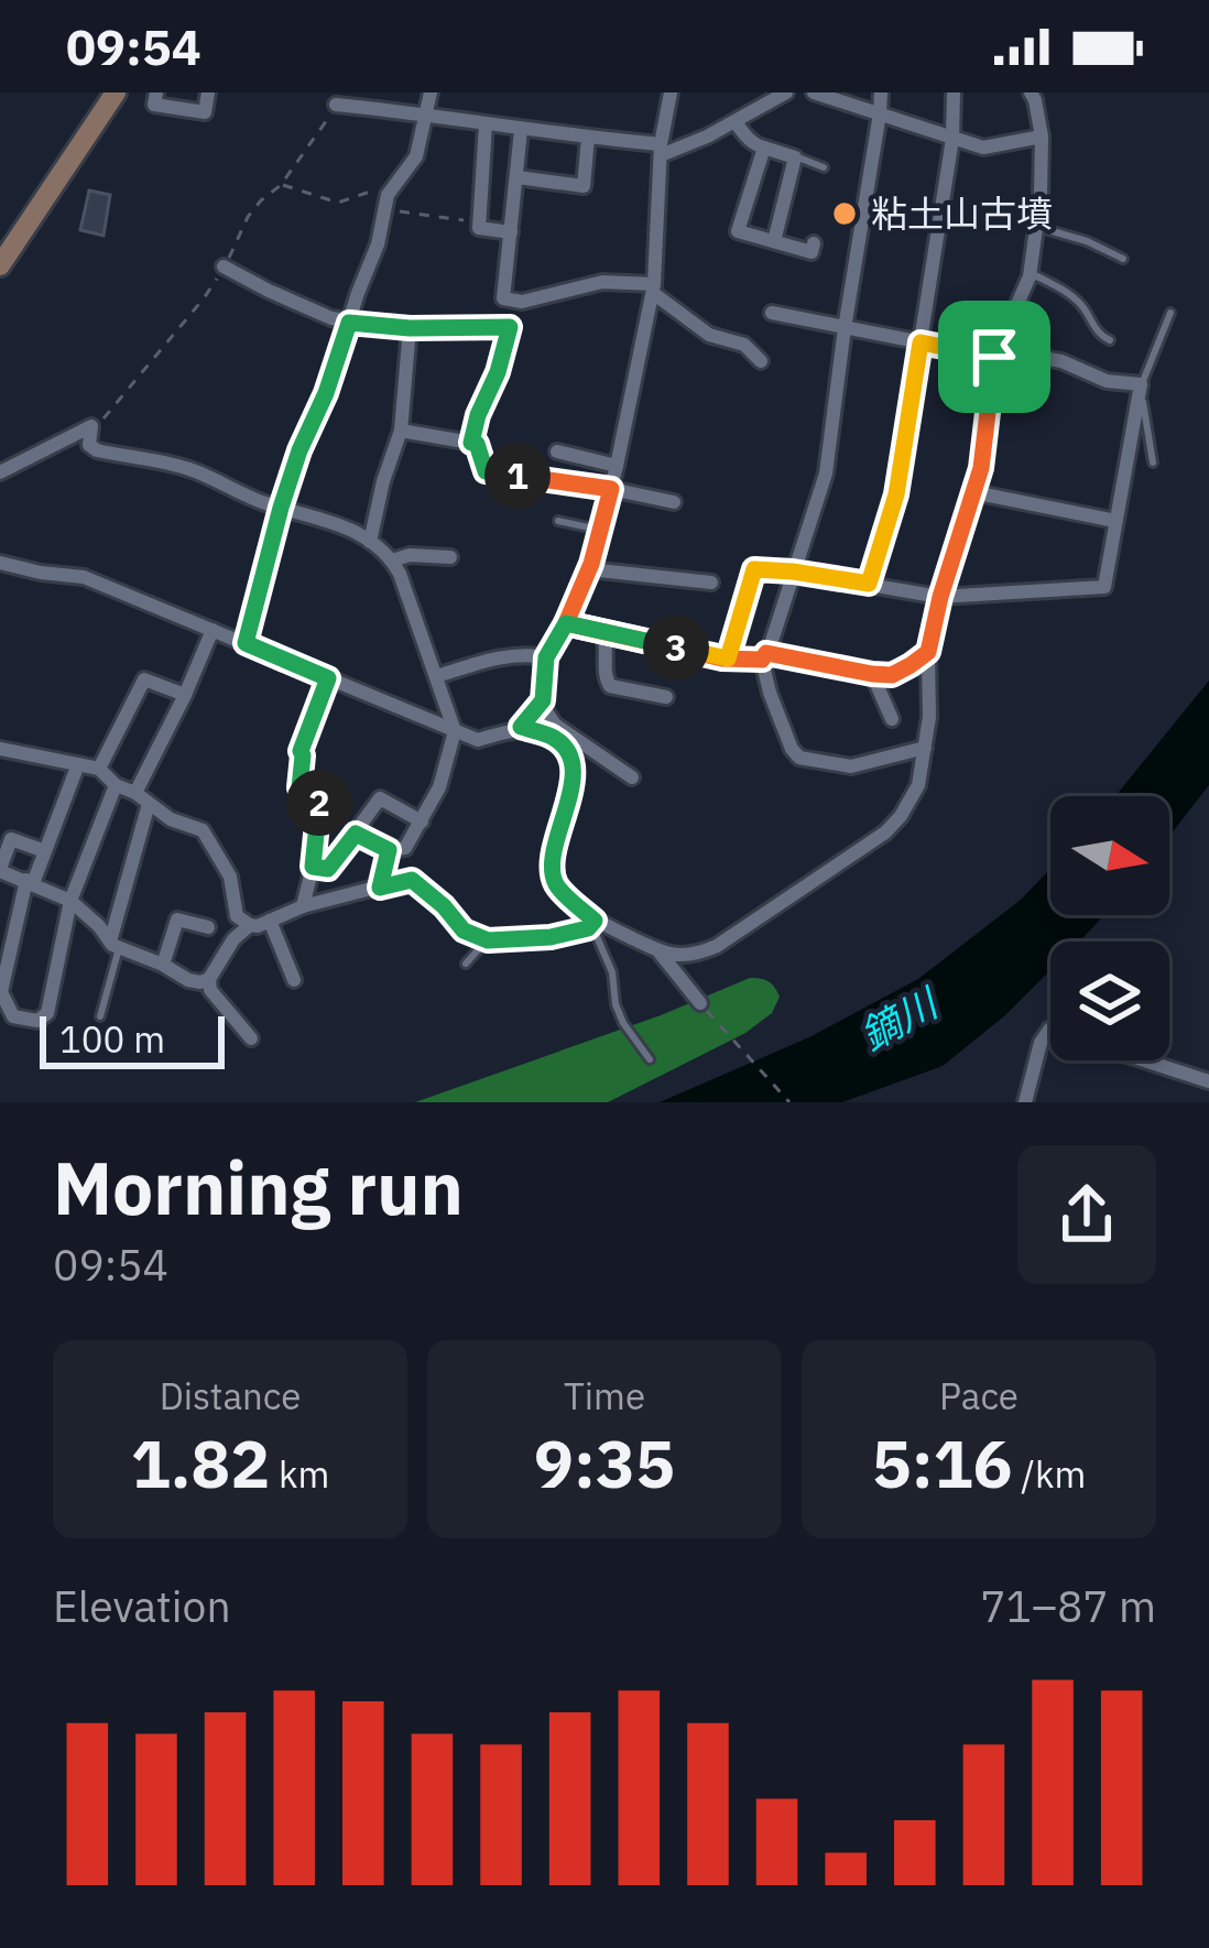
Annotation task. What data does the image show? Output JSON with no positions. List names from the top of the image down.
{
  "water": ["鏑川"],
  "places": ["粘土山古墳"],
  "scale_bar": "100 m",
  "north": "right",
  "page": {
    "status": "09:54",
    "pins": ["1", "3", "2"],
    "scale": "100 m",
    "heading": ["Morning run", "09:54"],
    "stats": [
      ["Distance", "1.82 km"],
      ["Time", "9:35"],
      ["Pace", "5:16 /km"]
    ],
    "chart": ["Elevation", "71–87 m"]
  }
}
